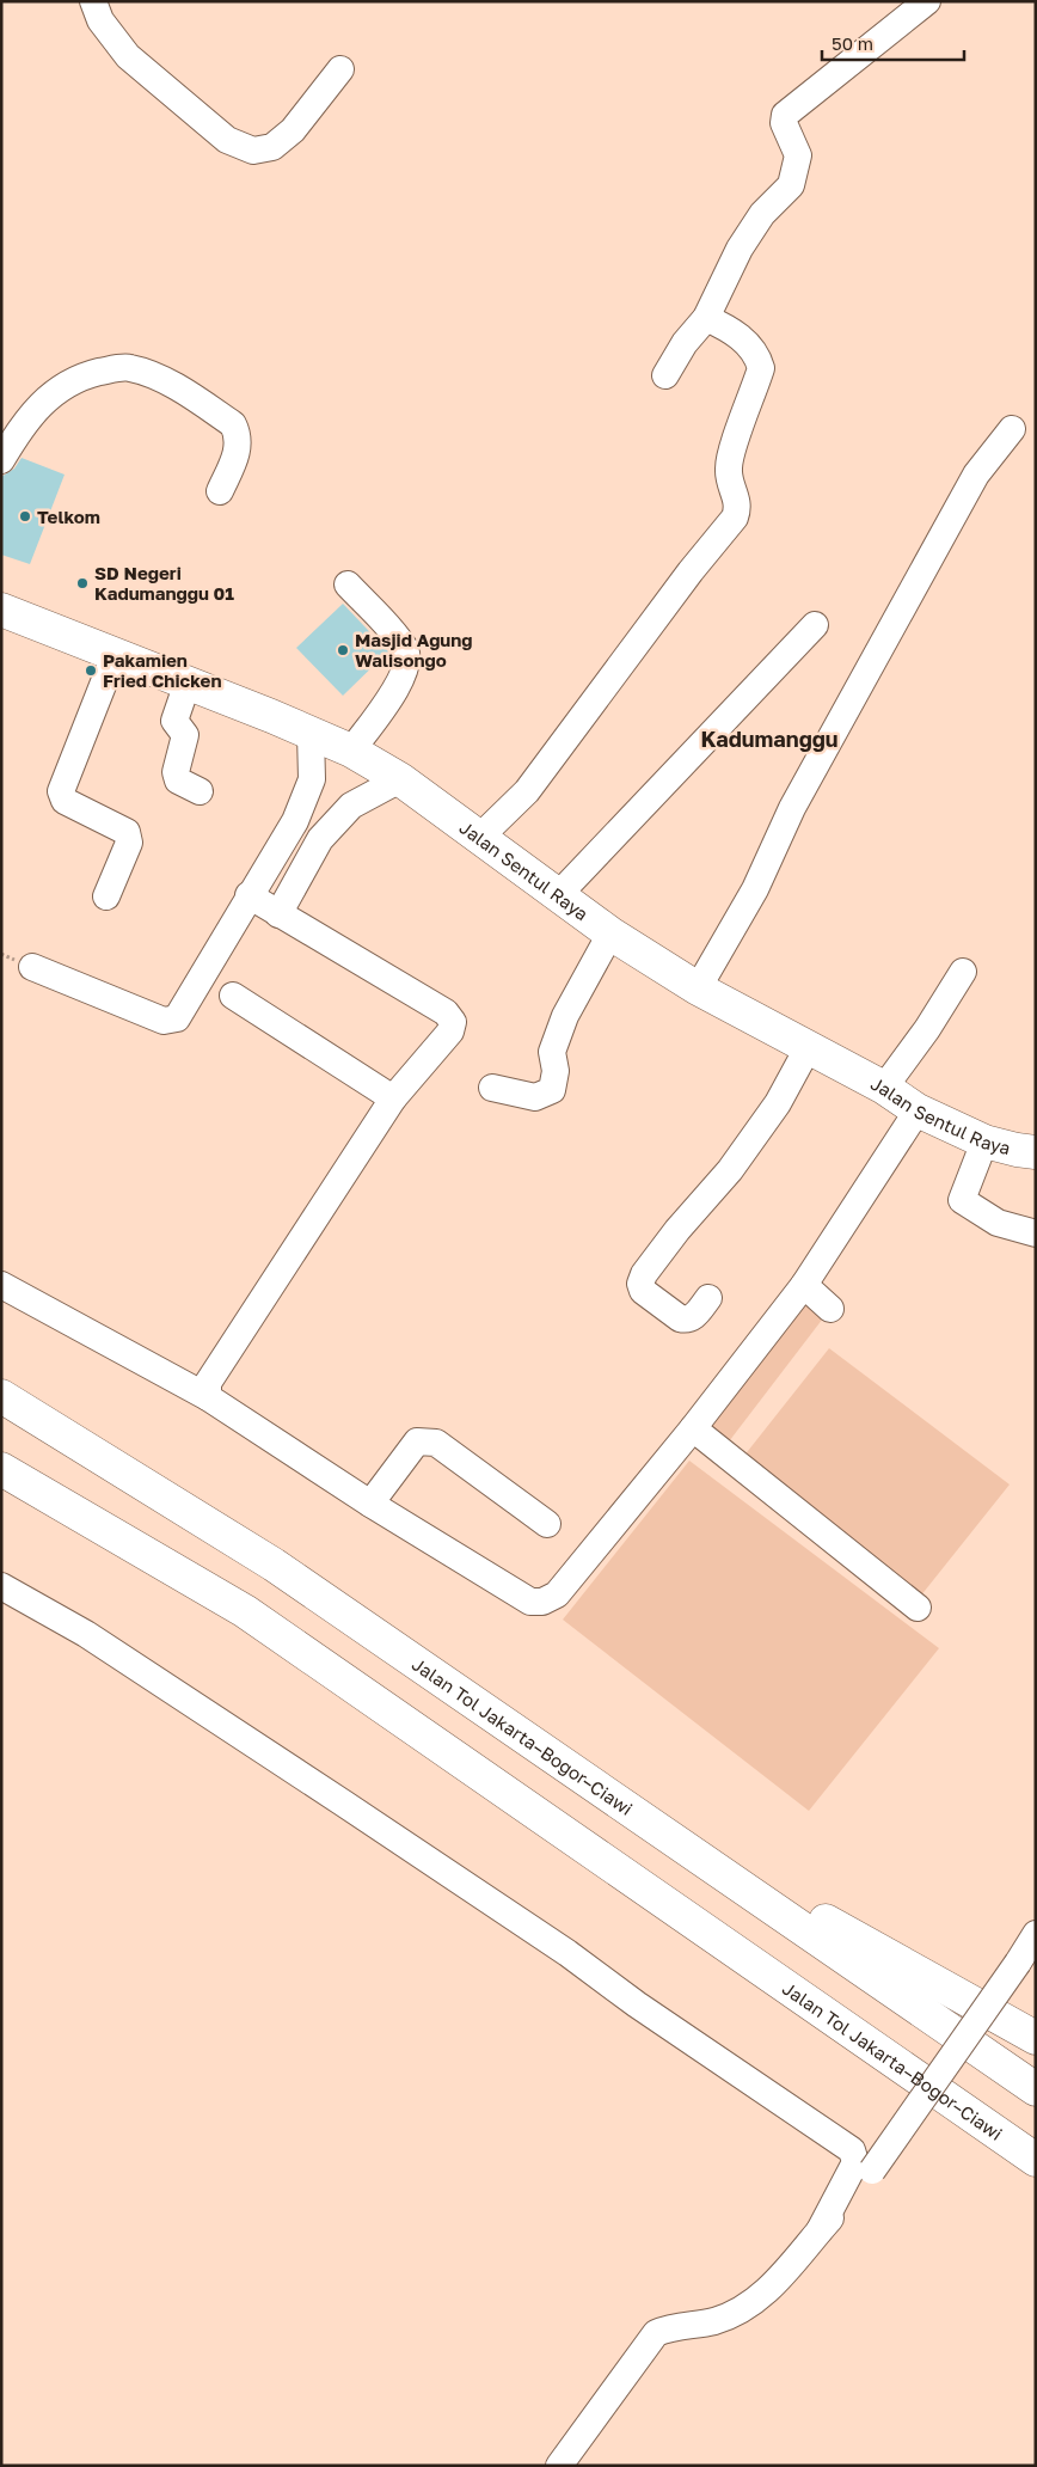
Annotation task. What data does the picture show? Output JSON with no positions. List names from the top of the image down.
{
  "streets": {
    "main road": ["Jalan Sentul Raya", "Jalan Tol Jakarta–Bogor–Ciawi"]
  },
  "districts": ["Kadumanggu"],
  "places": [
    "Telkom",
    "SD Negeri Kadumanggu 01",
    "Masjid Agung Walisongo",
    "Pakamien Fried Chicken"
  ],
  "scale_bar": "50 m"
}
